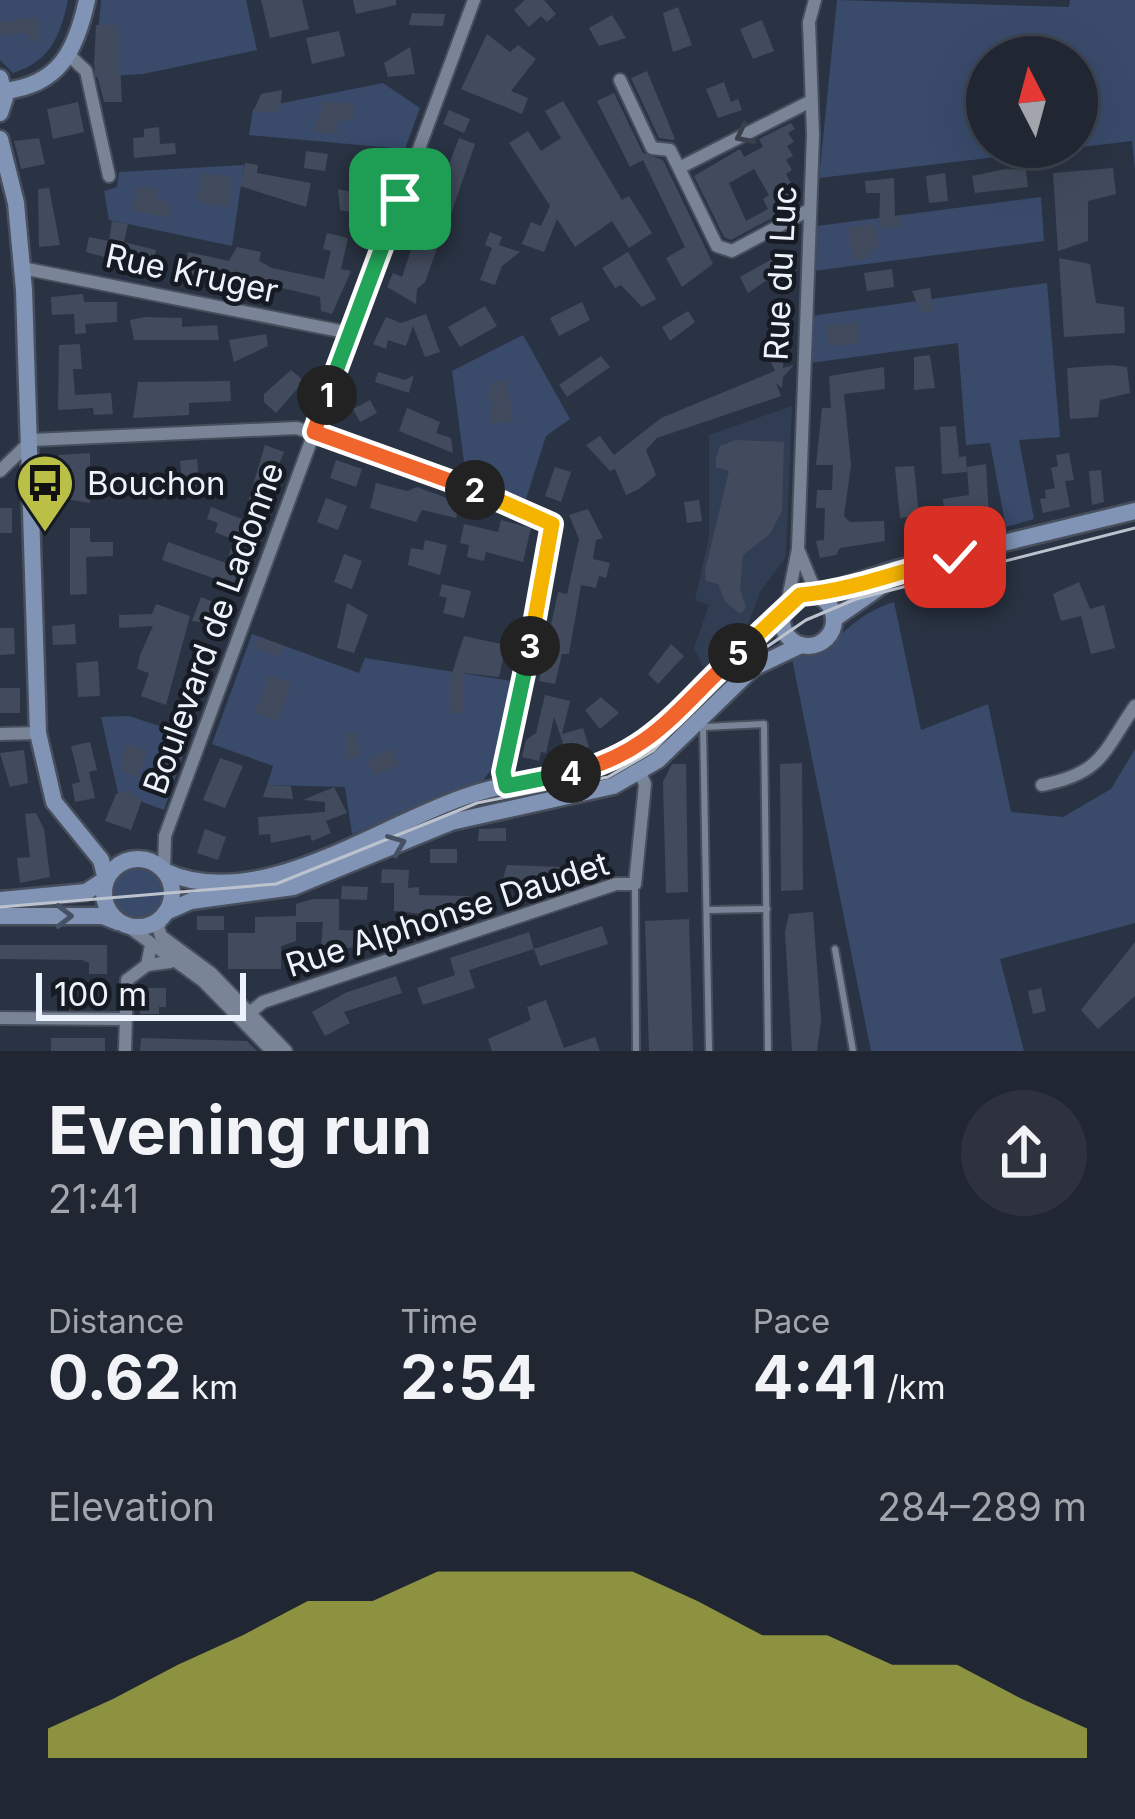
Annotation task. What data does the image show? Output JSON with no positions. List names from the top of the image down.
{
  "streets": {
    "street": [
      "Rue Kruger",
      "Rue du Luc",
      "Boulevard de Ladonne",
      "Rue Alphonse Daudet"
    ]
  },
  "crossings": [
    ["Rue Kruger", "Boulevard de Ladonne"]
  ],
  "places": {
    "bus stop": ["Bouchon"]
  },
  "scale_bar": "100 m",
  "north": "top",
  "page": {
    "pins": [
      "1",
      "2",
      "3",
      "5",
      "4"
    ],
    "scale": "100 m",
    "heading": ["Evening run", "21:41"],
    "stats": [
      ["Distance", "0.62 km"],
      ["Time", "2:54"],
      ["Pace", "4:41 /km"]
    ],
    "chart": ["Elevation", "284–289 m"]
  }
}
